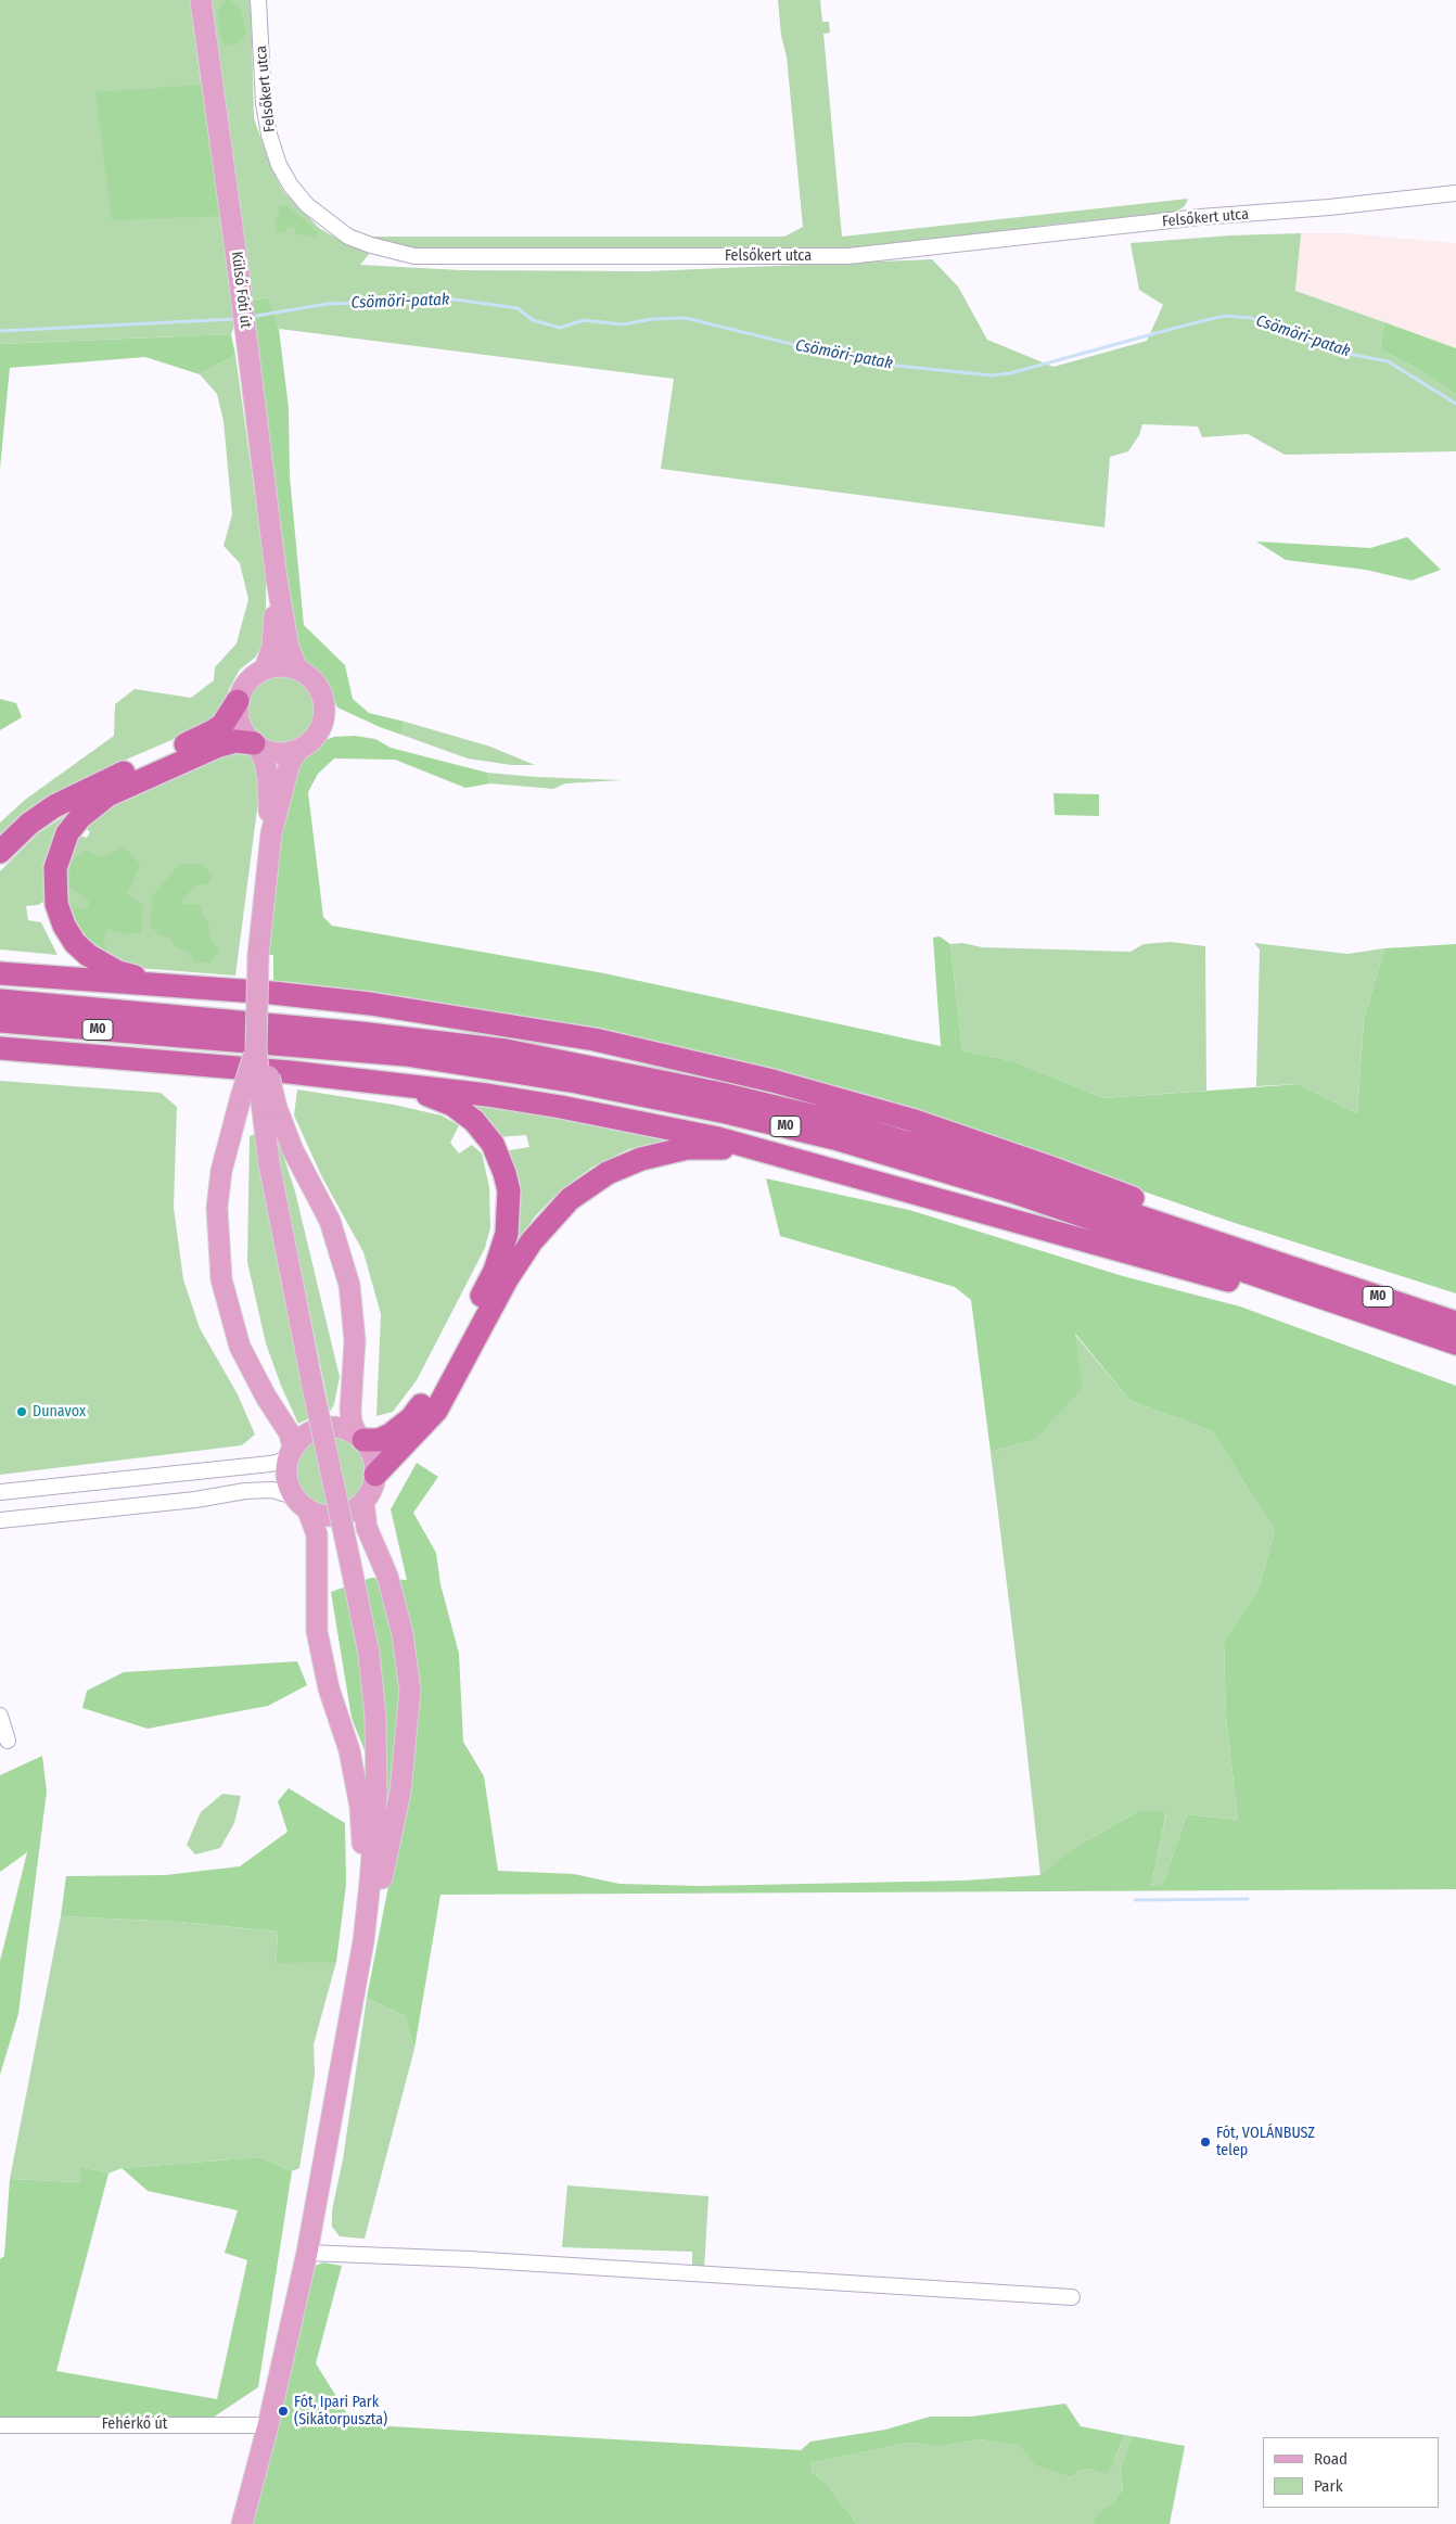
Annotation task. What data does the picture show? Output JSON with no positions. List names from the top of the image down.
{
  "streets": {
    "highway": ["M0"],
    "main road": ["Külső Fóti út"],
    "street": ["Felsőkert utca", "Fehérkő út"]
  },
  "water": ["Csömöri-patak"],
  "places": ["Dunavox", "Fót, VOLÁNBUSZ telep", "Fót, Ipari Park (Sikátorpuszta)"],
  "legend": ["Road", "Park"]
}
